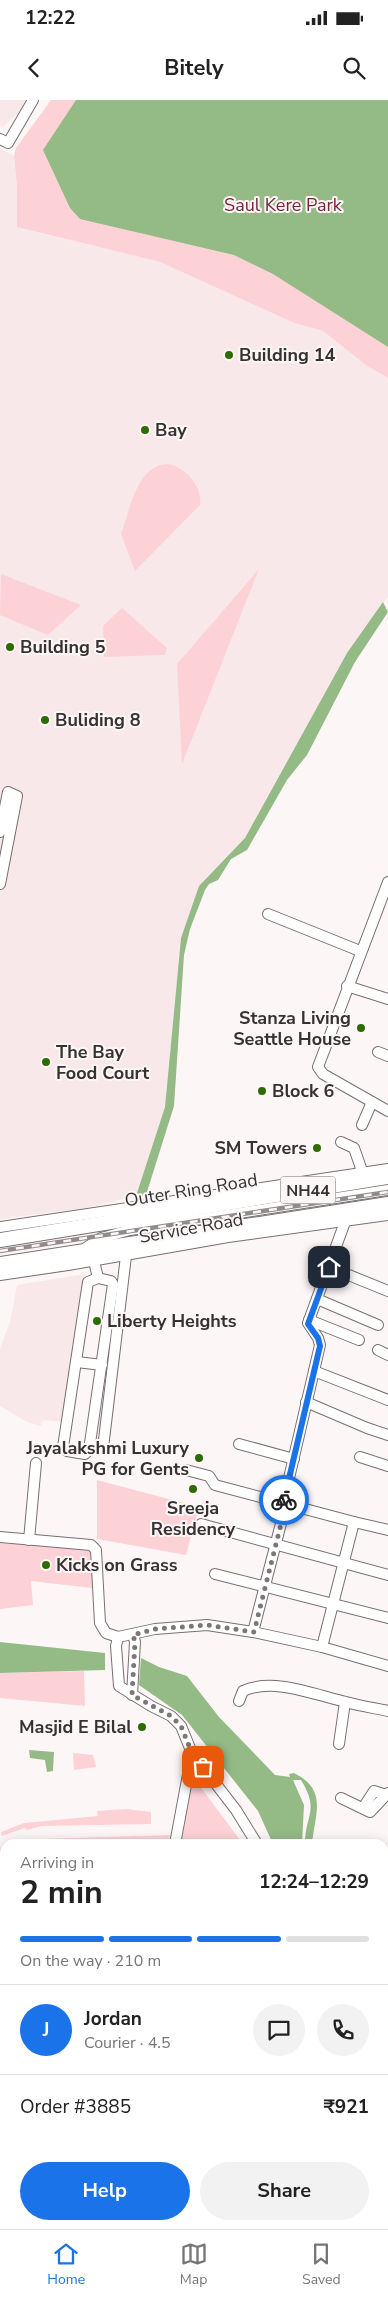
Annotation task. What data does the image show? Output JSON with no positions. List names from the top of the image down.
{
  "streets": {
    "highway": ["Outer Ring Road", "NH44"],
    "street": ["Service Road"]
  },
  "parks": ["Saul Kere Park"],
  "places": [
    "Building 14",
    "Bay",
    "Building 5",
    "Buliding 8",
    "Stanza Living Seattle House",
    "The Bay Food Court",
    "Block 6",
    "SM Towers",
    "Liberty Heights",
    "Jayalakshmi Luxury PG for Gents",
    "Sreeja Residency",
    "Kicks on Grass",
    "Masjid E Bilal"
  ],
  "page": {
    "status": "12:22",
    "header": "Bitely",
    "heading": ["2 min", "Arriving in", "12:24–12:29"],
    "panel": [
      "Jordan",
      "Courier · 4.5",
      "Order #3885",
      "₹921"
    ],
    "bar": "On the way · 210 m",
    "round": "J",
    "buttons": ["Help", "Share"],
    "tabs": ["Home", "Map", "Saved"]
  }
}
